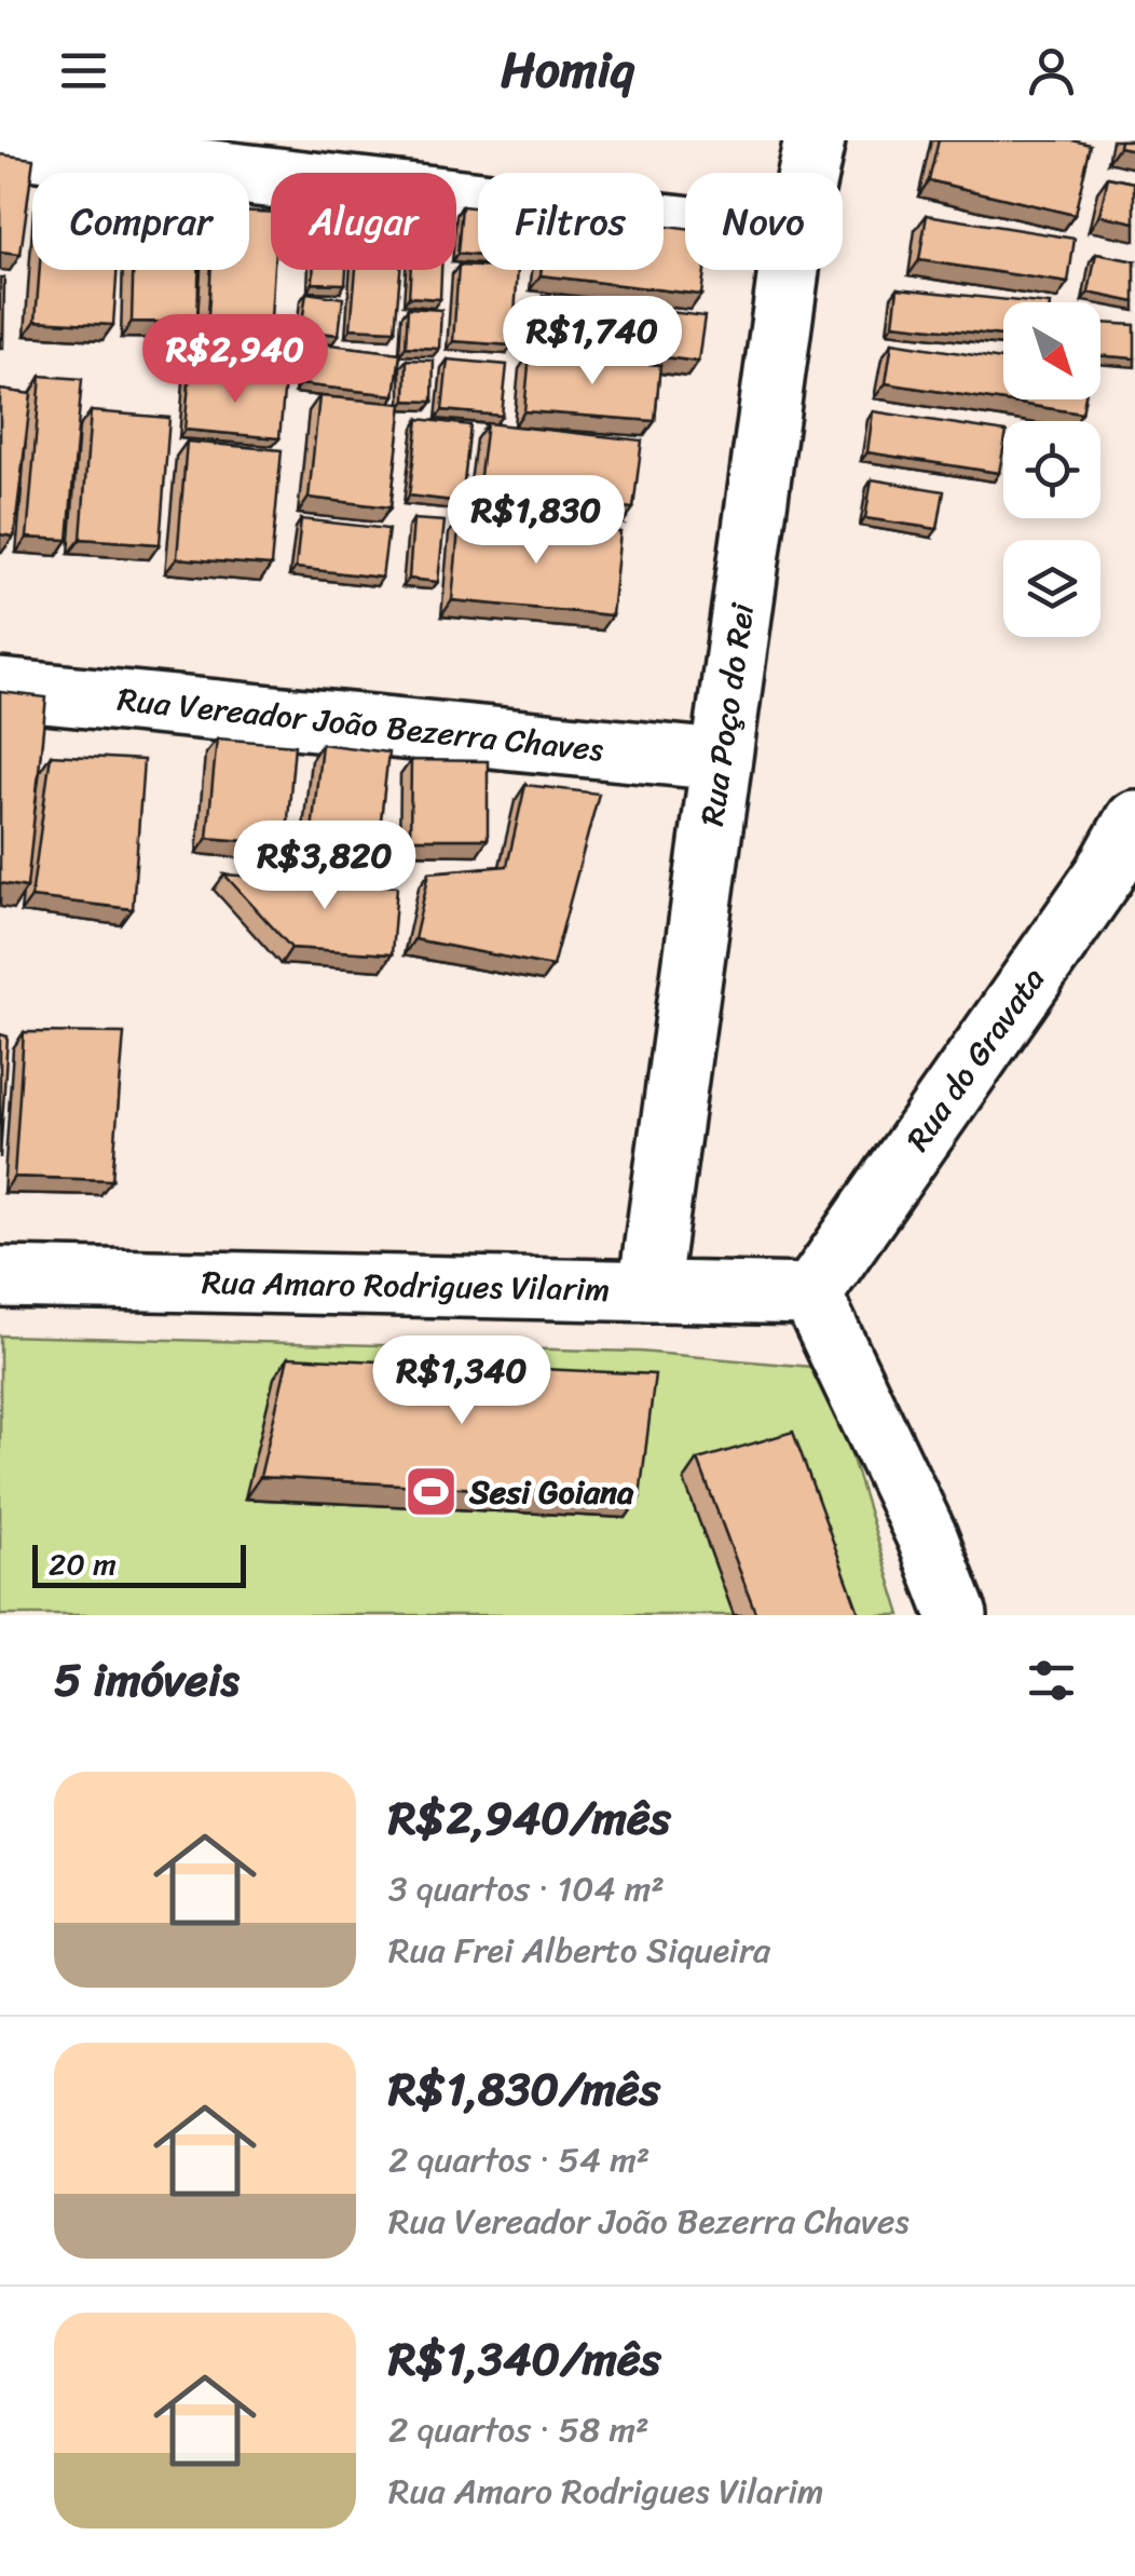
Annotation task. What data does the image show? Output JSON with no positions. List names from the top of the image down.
{
  "streets": {
    "street": [
      "Rua Poço do Rei",
      "Rua Vereador João Bezerra Chaves",
      "Rua do Gravata",
      "Rua Amaro Rodrigues Vilarim"
    ]
  },
  "crossings": [
    ["Rua Poço do Rei", "Rua Vereador João Bezerra Chaves"],
    ["Rua Poço do Rei", "Rua Amaro Rodrigues Vilarim"],
    ["Rua do Gravata", "Rua Amaro Rodrigues Vilarim"]
  ],
  "places": {
    "sports": ["Sesi Goiana"]
  },
  "scale_bar": "20 m",
  "north": "bottom right",
  "page": {
    "header": "Homiq",
    "chip": [
      "Comprar",
      "Alugar",
      "Filtros",
      "Novo"
    ],
    "price": [
      "R$1,740",
      "R$2,940",
      "R$1,830",
      "R$3,820",
      "R$1,340"
    ],
    "scale": "20 m",
    "heading": "5 imóveis",
    "list": [
      {
        "name": "R$2,940/mês",
        "note": "3 quartos · 104 m² · Rua Frei Alberto Siqueira"
      },
      {
        "name": "R$1,830/mês",
        "note": "2 quartos · 54 m² · Rua Vereador João Bezerra Chaves"
      },
      {
        "name": "R$1,340/mês",
        "note": "2 quartos · 58 m² · Rua Amaro Rodrigues Vilarim"
      }
    ]
  }
}
